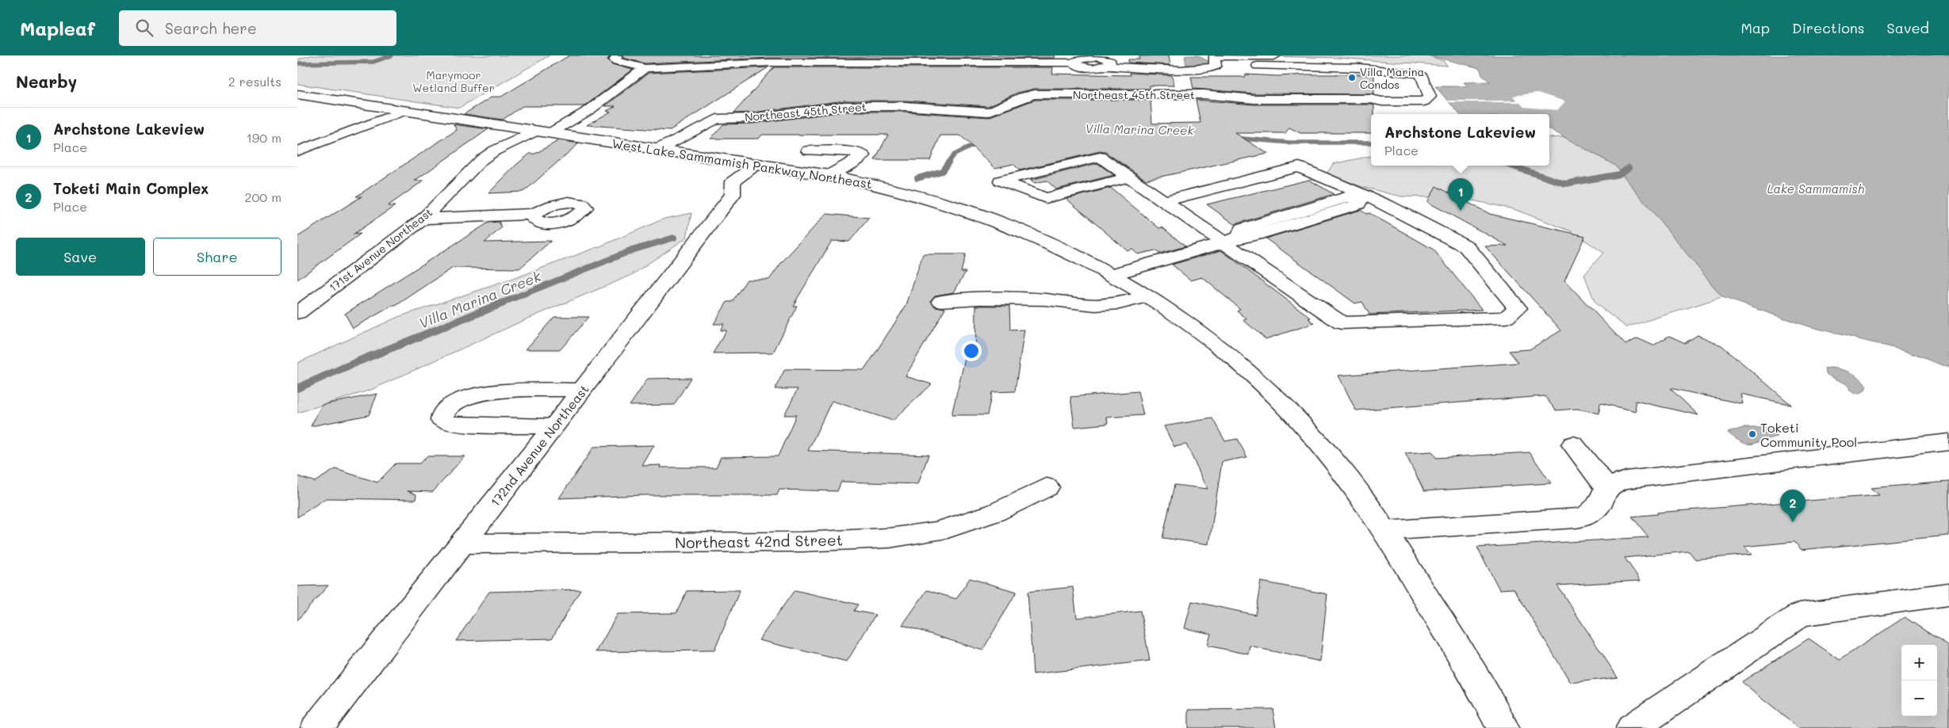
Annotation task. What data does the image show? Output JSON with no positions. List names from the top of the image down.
{
  "streets": {
    "street": [
      "Northeast 45th Street",
      "West Lake Sammamish Parkway Northeast",
      "171st Avenue Northeast",
      "172nd Avenue Northeast",
      "Northeast 42nd Street"
    ]
  },
  "crossings": [
    ["Northeast 45th Street", "West Lake Sammamish Parkway Northeast"],
    ["West Lake Sammamish Parkway Northeast", "171st Avenue Northeast"],
    ["West Lake Sammamish Parkway Northeast", "172nd Avenue Northeast"],
    ["172nd Avenue Northeast", "Northeast 42nd Street"]
  ],
  "water": ["Villa Marina Creek", "Lake Sammamish"],
  "parks": ["Marymoor Wetland Buffer"],
  "places": ["Villa Marina Condos", "Toketi Community Pool"],
  "page": {
    "header": "Mapleaf",
    "search": "Search here",
    "nav": ["Map", "Directions", "Saved"],
    "heading": ["Nearby", "2 results"],
    "list": [
      {
        "mark": "1",
        "name": "Archstone Lakeview",
        "note": "Place",
        "value": "190 m"
      },
      {
        "mark": "2",
        "name": "Toketi Main Complex",
        "note": "Place",
        "value": "200 m"
      }
    ],
    "popup": ["Archstone Lakeview", "Place"],
    "pins": ["1", "2"],
    "buttons": ["Save", "Share"],
    "map_buttons": ["+", "−"]
  }
}
